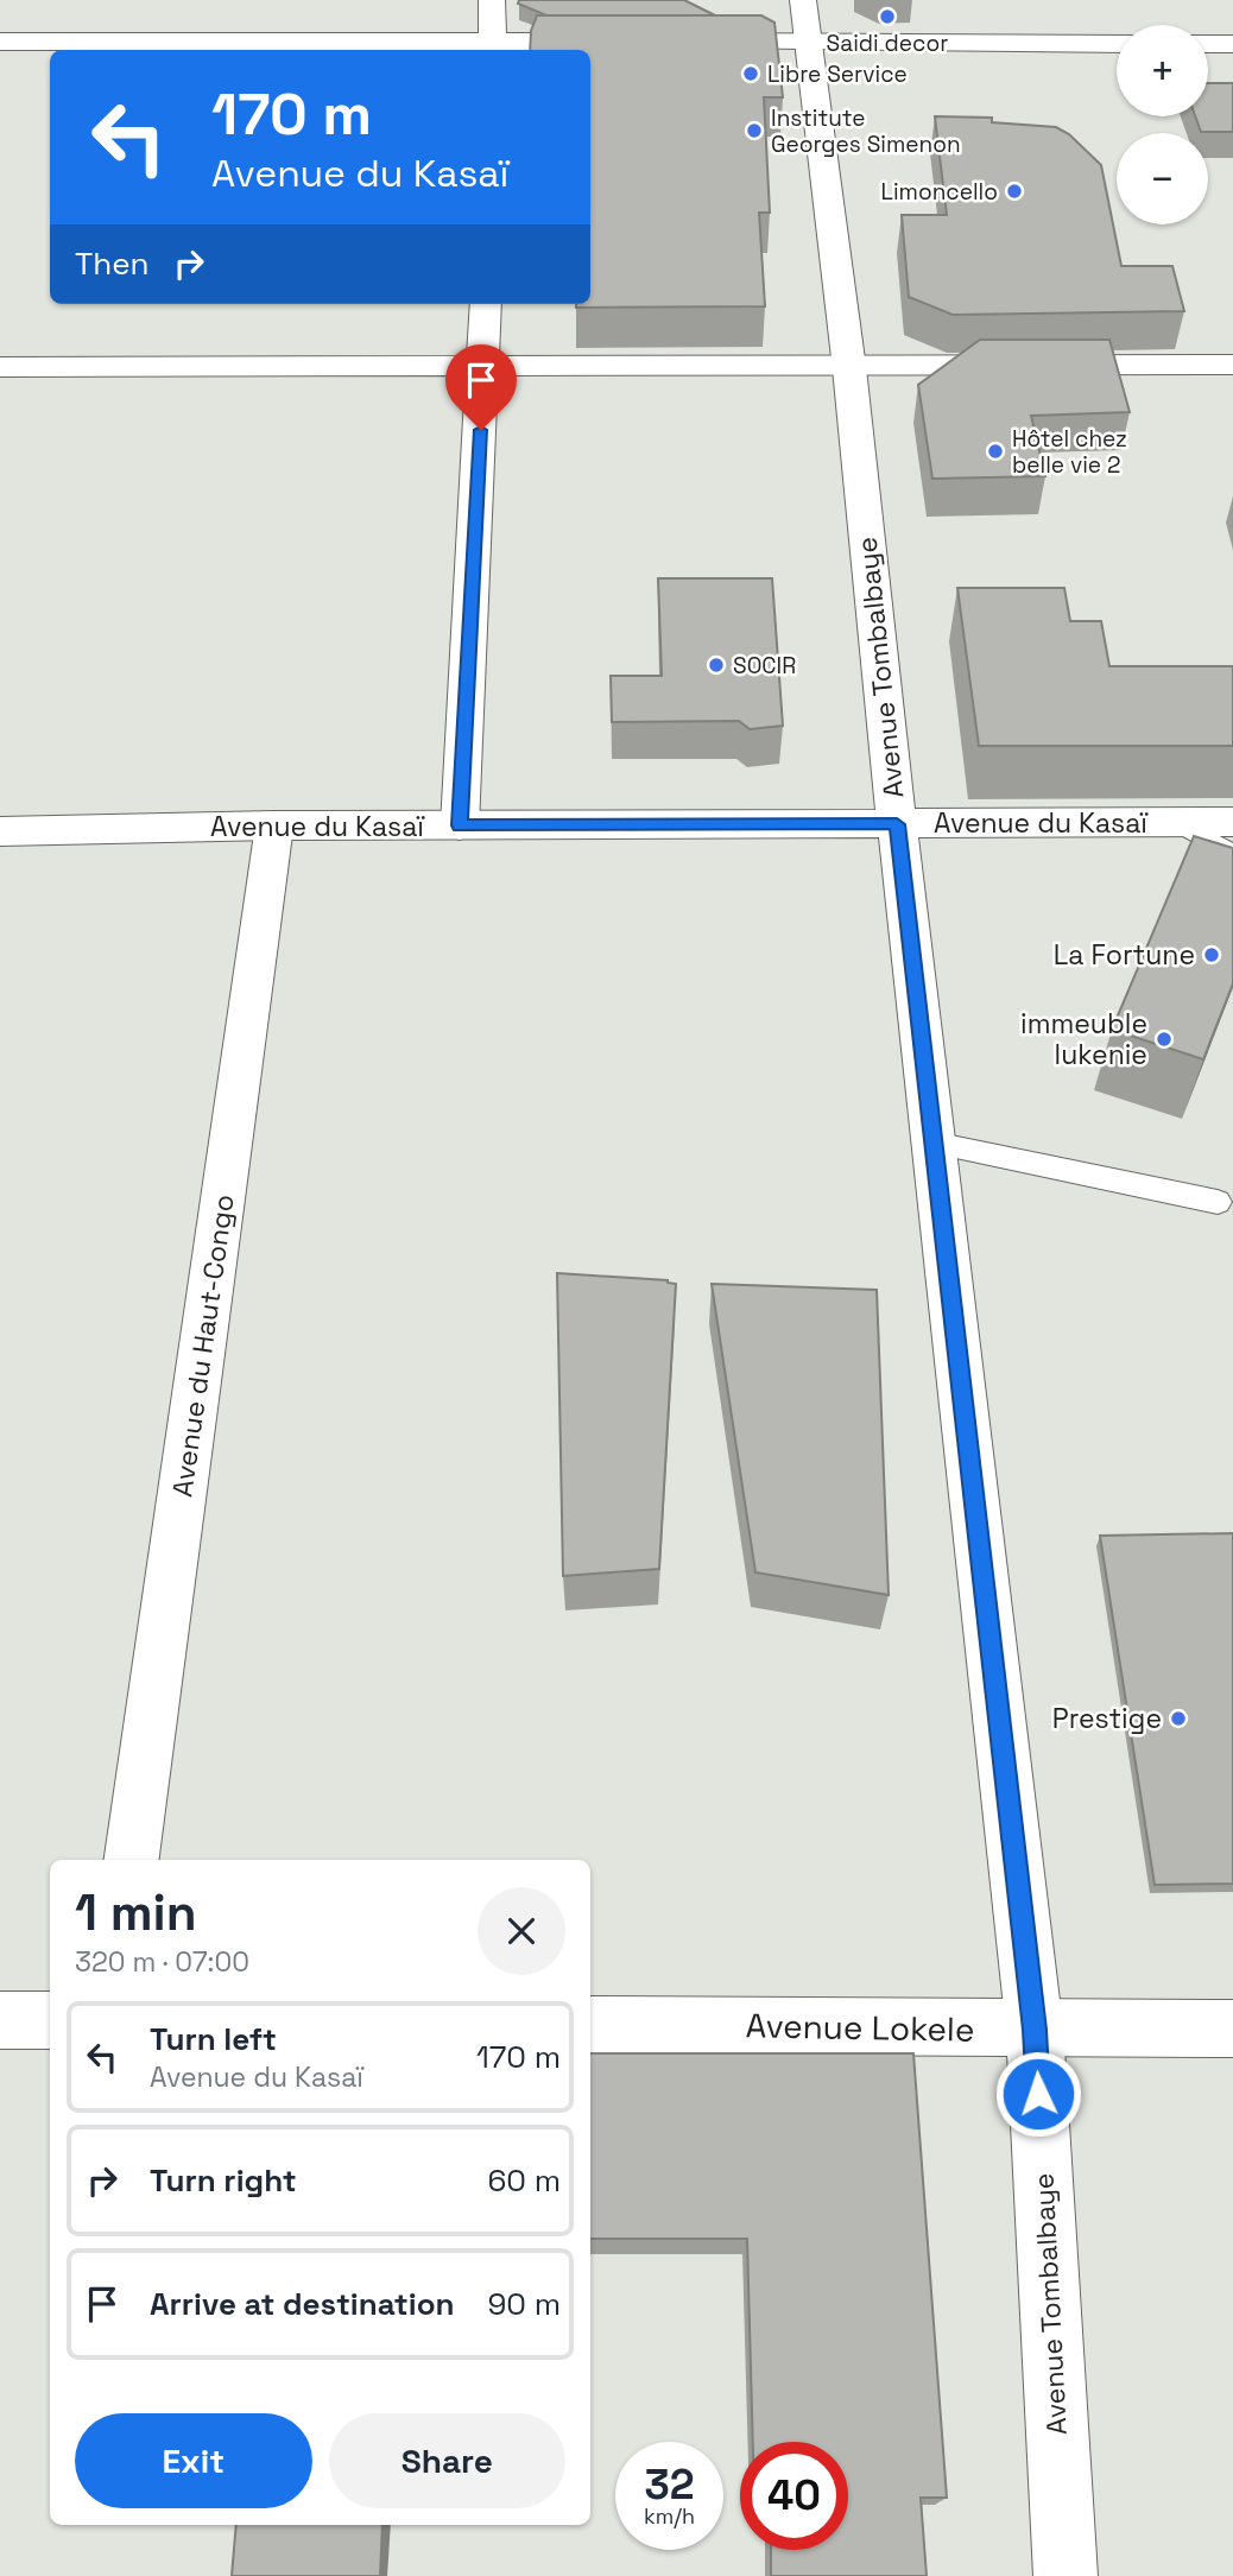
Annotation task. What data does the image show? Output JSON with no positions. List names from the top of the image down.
{
  "streets": {
    "street": [
      "Avenue Tombalbaye",
      "Avenue du Kasaï",
      "Avenue du Haut-Congo",
      "Avenue Lokele"
    ]
  },
  "crossings": [
    ["Avenue Tombalbaye", "Avenue du Kasaï"],
    ["Avenue Tombalbaye", "Avenue Lokele"],
    ["Avenue du Kasaï", "Avenue du Haut-Congo"]
  ],
  "places": [
    "Saidi decor",
    "Libre Service",
    "Institute Georges Simenon",
    "Limoncello",
    "Hôtel chez belle vie 2",
    "SOCIR",
    "La Fortune",
    "immeuble lukenie",
    "Prestige"
  ],
  "page": {
    "map_buttons": ["+", "−"],
    "turn": ["170 m", "Avenue du Kasaï"],
    "then": "Then",
    "heading": ["1 min", "320 m · 07:00"],
    "list": [
      {
        "name": "Turn left",
        "note": "Avenue du Kasaï",
        "value": "170 m"
      },
      {
        "name": "Turn right",
        "value": "60 m"
      },
      {
        "name": "Arrive at destination",
        "value": "90 m"
      }
    ],
    "buttons": ["Exit", "Share"],
    "speed": "32 km/h",
    "limit": "40"
  }
}
